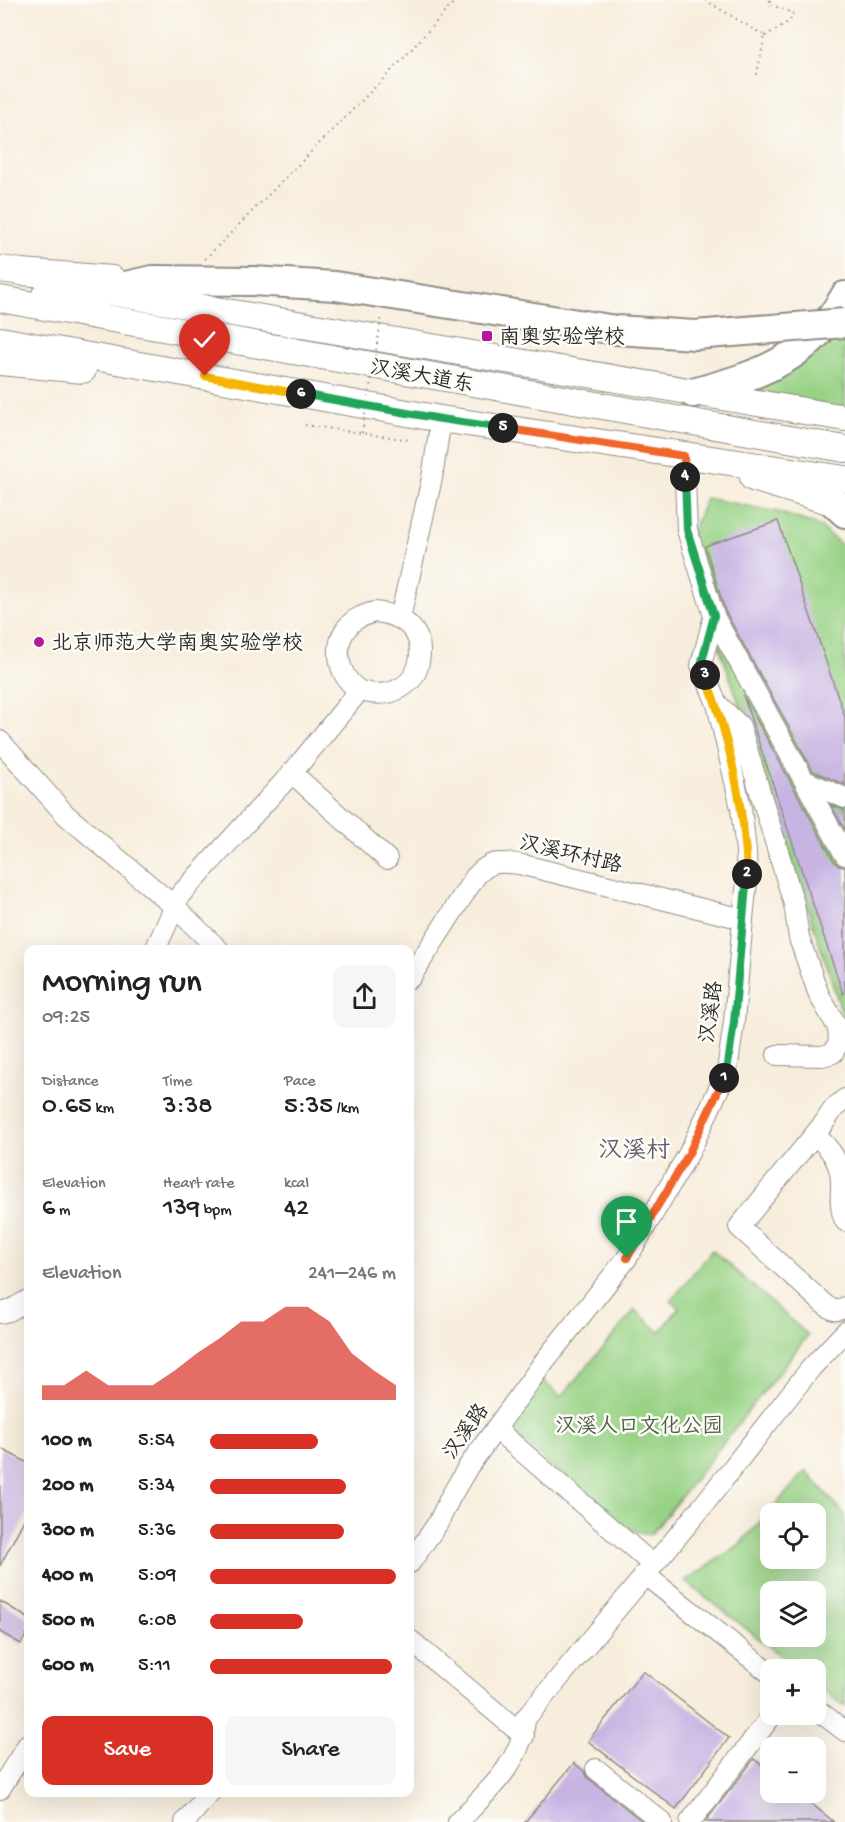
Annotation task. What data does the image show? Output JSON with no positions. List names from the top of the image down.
{
  "streets": {
    "main road": ["汉溪大道东"],
    "street": ["汉溪环村路", "汉溪路"]
  },
  "crossings": [
    ["汉溪环村路", "汉溪路"]
  ],
  "districts": ["汉溪村"],
  "parks": ["汉溪人口文化公园"],
  "places": {
    "transit": ["南奥实验学校"],
    "other": ["北京师范大学南奥实验学校"]
  },
  "page": {
    "pins": [
      "6",
      "5",
      "4",
      "3",
      "2",
      "1"
    ],
    "heading": ["Morning run", "09:25"],
    "stats": [
      ["Distance", "0.65 km"],
      ["Time", "3:38"],
      ["Pace", "5:35 /km"],
      ["Elevation", "6 m"],
      ["Heart rate", "139 bpm"],
      ["kcal", "42"]
    ],
    "chart": ["Elevation", "241–246 m"],
    "list": [
      {
        "name": "100 m",
        "note": "5:54"
      },
      {
        "name": "200 m",
        "note": "5:34"
      },
      {
        "name": "300 m",
        "note": "5:36"
      },
      {
        "name": "400 m",
        "note": "5:09"
      },
      {
        "name": "500 m",
        "note": "6:08"
      },
      {
        "name": "600 m",
        "note": "5:11"
      }
    ],
    "map_buttons": ["+", "−"],
    "buttons": ["Save", "Share"]
  }
}
